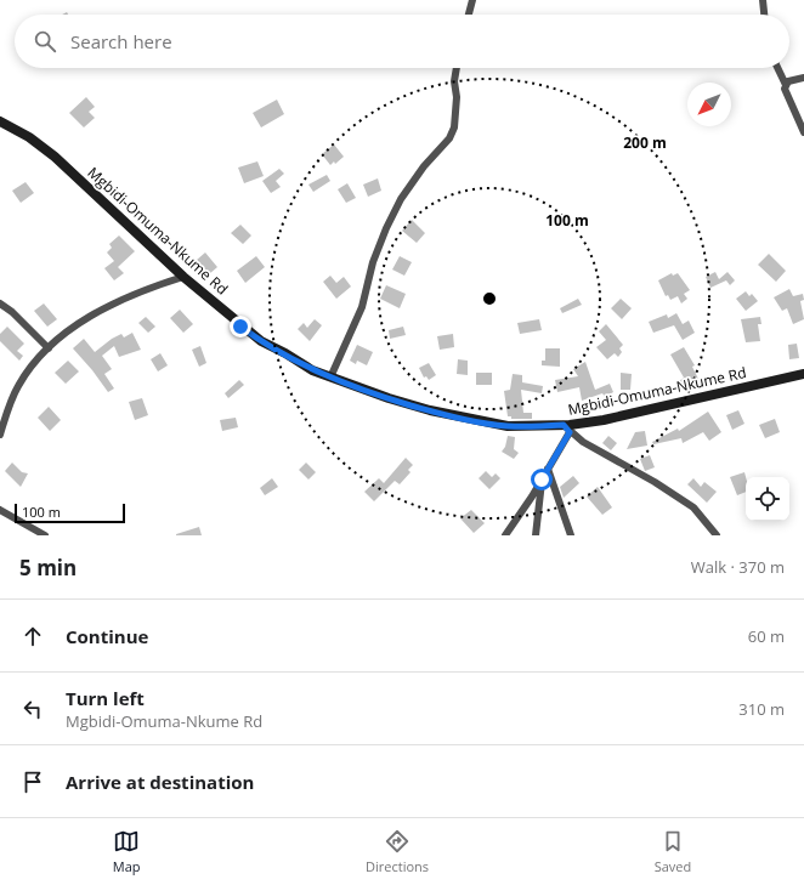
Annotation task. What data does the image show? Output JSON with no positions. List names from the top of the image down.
{
  "streets": {
    "street": ["Mgbidi-Omuma-Nkume Rd"]
  },
  "scale_bar": "100 m",
  "north": "bottom left",
  "page": {
    "search": "Search here",
    "scale": "100 m",
    "heading": ["5 min", "Walk · 370 m"],
    "list": [
      ["Continue", "60 m"],
      ["Turn left", "Mgbidi-Omuma-Nkume Rd", "310 m"],
      "Arrive at destination"
    ],
    "nav": ["Map", "Directions", "Saved"]
  },
  "rings": ["200 m", "100 m"]
}
